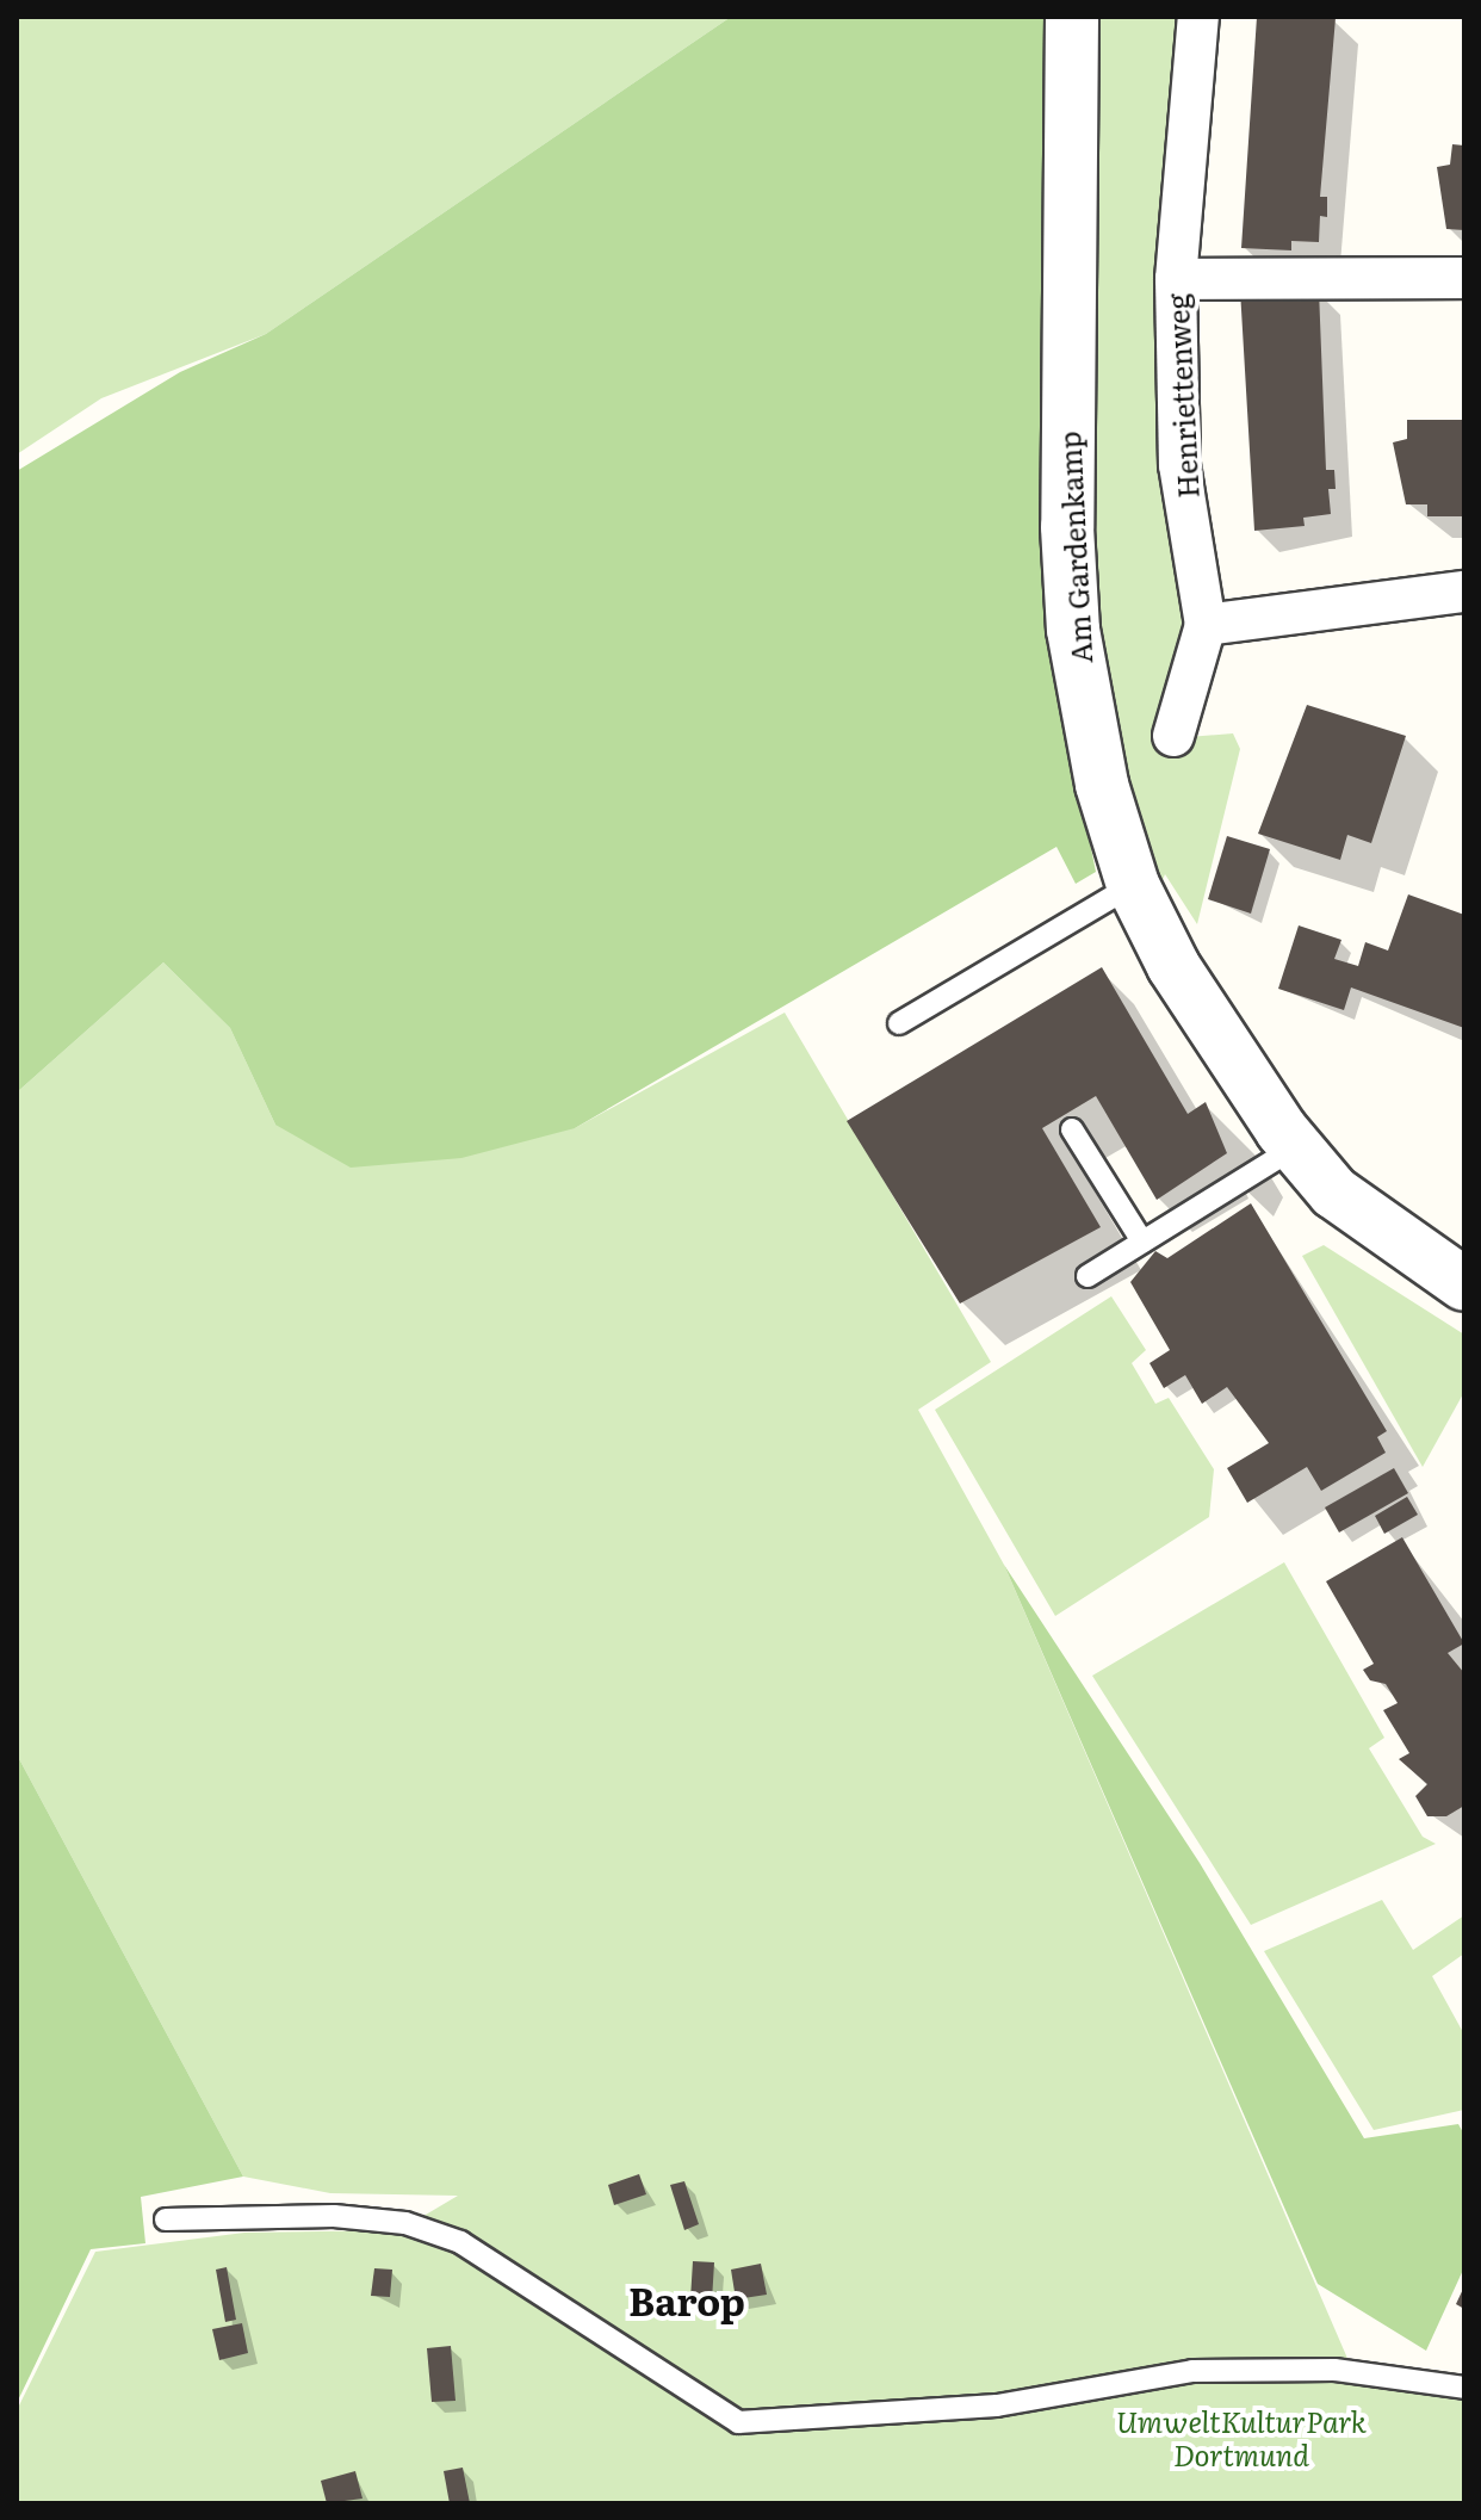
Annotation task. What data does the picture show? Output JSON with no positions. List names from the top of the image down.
{
  "streets": {
    "street": ["Henriettenweg", "Am Gardenkamp"]
  },
  "districts": ["Barop"],
  "parks": ["UmweltKulturPark Dortmund"]
}
